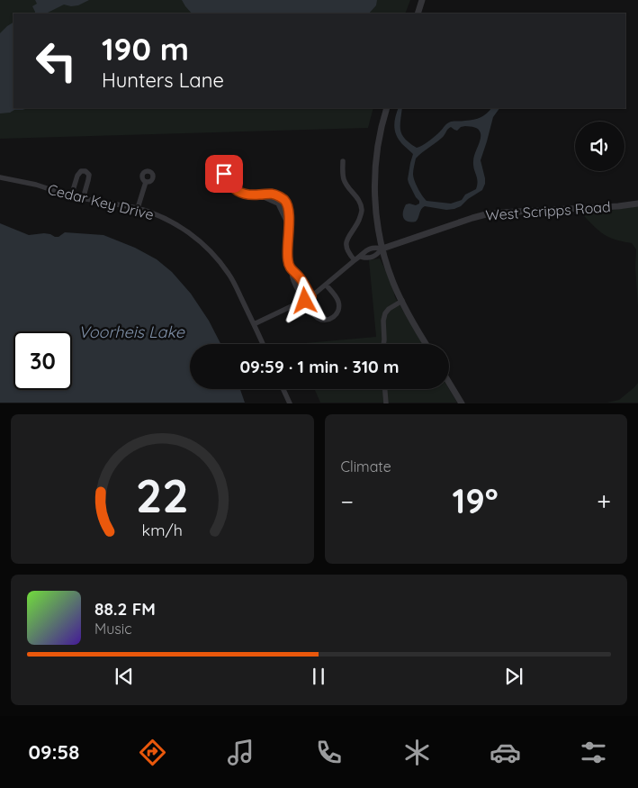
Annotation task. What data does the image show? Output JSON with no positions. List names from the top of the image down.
{
  "streets": {
    "street": ["Cedar Key Drive", "West Scripps Road"]
  },
  "crossings": [
    ["Cedar Key Drive", "West Scripps Road"]
  ],
  "water": ["Voorheis Lake"],
  "page": {
    "turn": ["190 m", "Hunters Lane"],
    "limit": "30",
    "trip": "09:59 · 1 min · 310 m",
    "tile": "Climate",
    "heat": ["−", "19°", "+"],
    "song": ["88.2 FM", "Music"],
    "tabs": "09:58",
    "gauge": ["22", "km/h"]
  }
}
